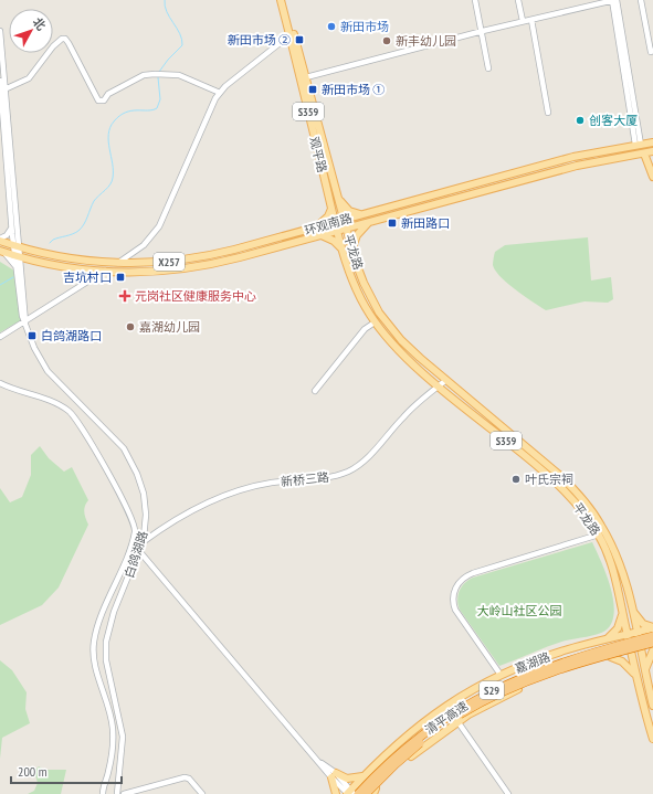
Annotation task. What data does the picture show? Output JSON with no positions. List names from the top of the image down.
{
  "streets": {
    "highway": ["S29", "清平高速"],
    "main road": [
      "S359",
      "观平路",
      "环观南路",
      "平龙路",
      "X257",
      "嘉湖路"
    ],
    "street": ["新桥三路", "白鸽湖路"]
  },
  "crossings": [
    ["观平路", "环观南路"],
    ["观平路", "平龙路"],
    ["环观南路", "平龙路"],
    ["环观南路", "白鸽湖路"],
    ["平龙路", "新桥三路"],
    ["平龙路", "嘉湖路"],
    ["新桥三路", "白鸽湖路"],
    ["嘉湖路", "清平高速"]
  ],
  "parks": ["大岭山社区公园"],
  "places": {
    "other": [
      "新田市场",
      "新丰幼儿园",
      "创客大厦",
      "嘉湖幼儿园",
      "叶氏宗祠"
    ],
    "transit": [
      "新田市场 ②",
      "新田市场 ①",
      "新田路口",
      "吉坑村口",
      "白鸽湖路口"
    ],
    "health": ["元岗社区健康服务中心"]
  },
  "scale_bar": "200 m",
  "north": "top right"
}
